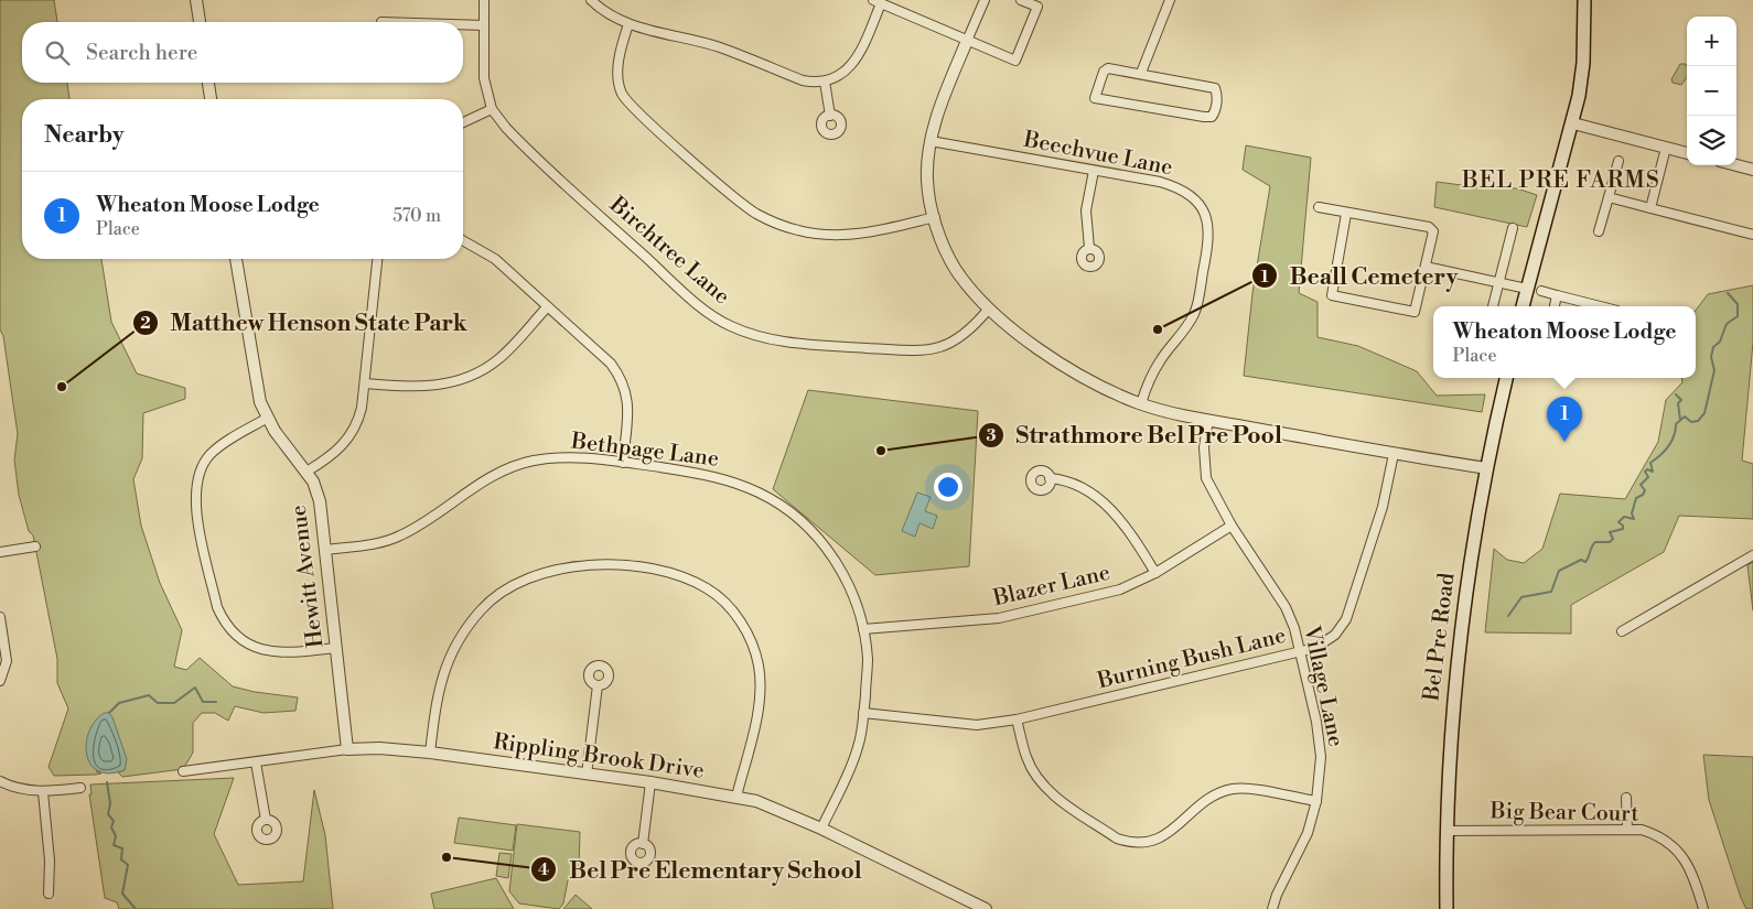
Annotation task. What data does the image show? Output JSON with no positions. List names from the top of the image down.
{
  "streets": {
    "main road": ["Bel Pre Road"],
    "street": [
      "Beechvue Lane",
      "Birchtree Lane",
      "Bethpage Lane",
      "Hewitt Avenue",
      "Blazer Lane",
      "Burning Bush Lane",
      "Village Lane",
      "Rippling Brook Drive",
      "Big Bear Court"
    ]
  },
  "crossings": [
    ["Bethpage Lane", "Hewitt Avenue"],
    ["Bethpage Lane", "Blazer Lane"],
    ["Bethpage Lane", "Burning Bush Lane"],
    ["Bethpage Lane", "Rippling Brook Drive"],
    ["Hewitt Avenue", "Rippling Brook Drive"],
    ["Blazer Lane", "Village Lane"],
    ["Bel Pre Road", "Big Bear Court"],
    ["Burning Bush Lane", "Village Lane"]
  ],
  "districts": ["BEL PRE FARMS"],
  "places": [
    "Beall Cemetery",
    "Matthew Henson State Park",
    "Strathmore Bel Pre Pool",
    "Bel Pre Elementary School"
  ],
  "page": {
    "map_buttons": ["+", "−"],
    "search": "Search here",
    "heading": "Nearby",
    "list": [
      {
        "mark": "1",
        "name": "Wheaton Moose Lodge",
        "note": "Place",
        "value": "570 m"
      }
    ],
    "popup": ["Wheaton Moose Lodge", "Place"],
    "pins": "1"
  }
}
